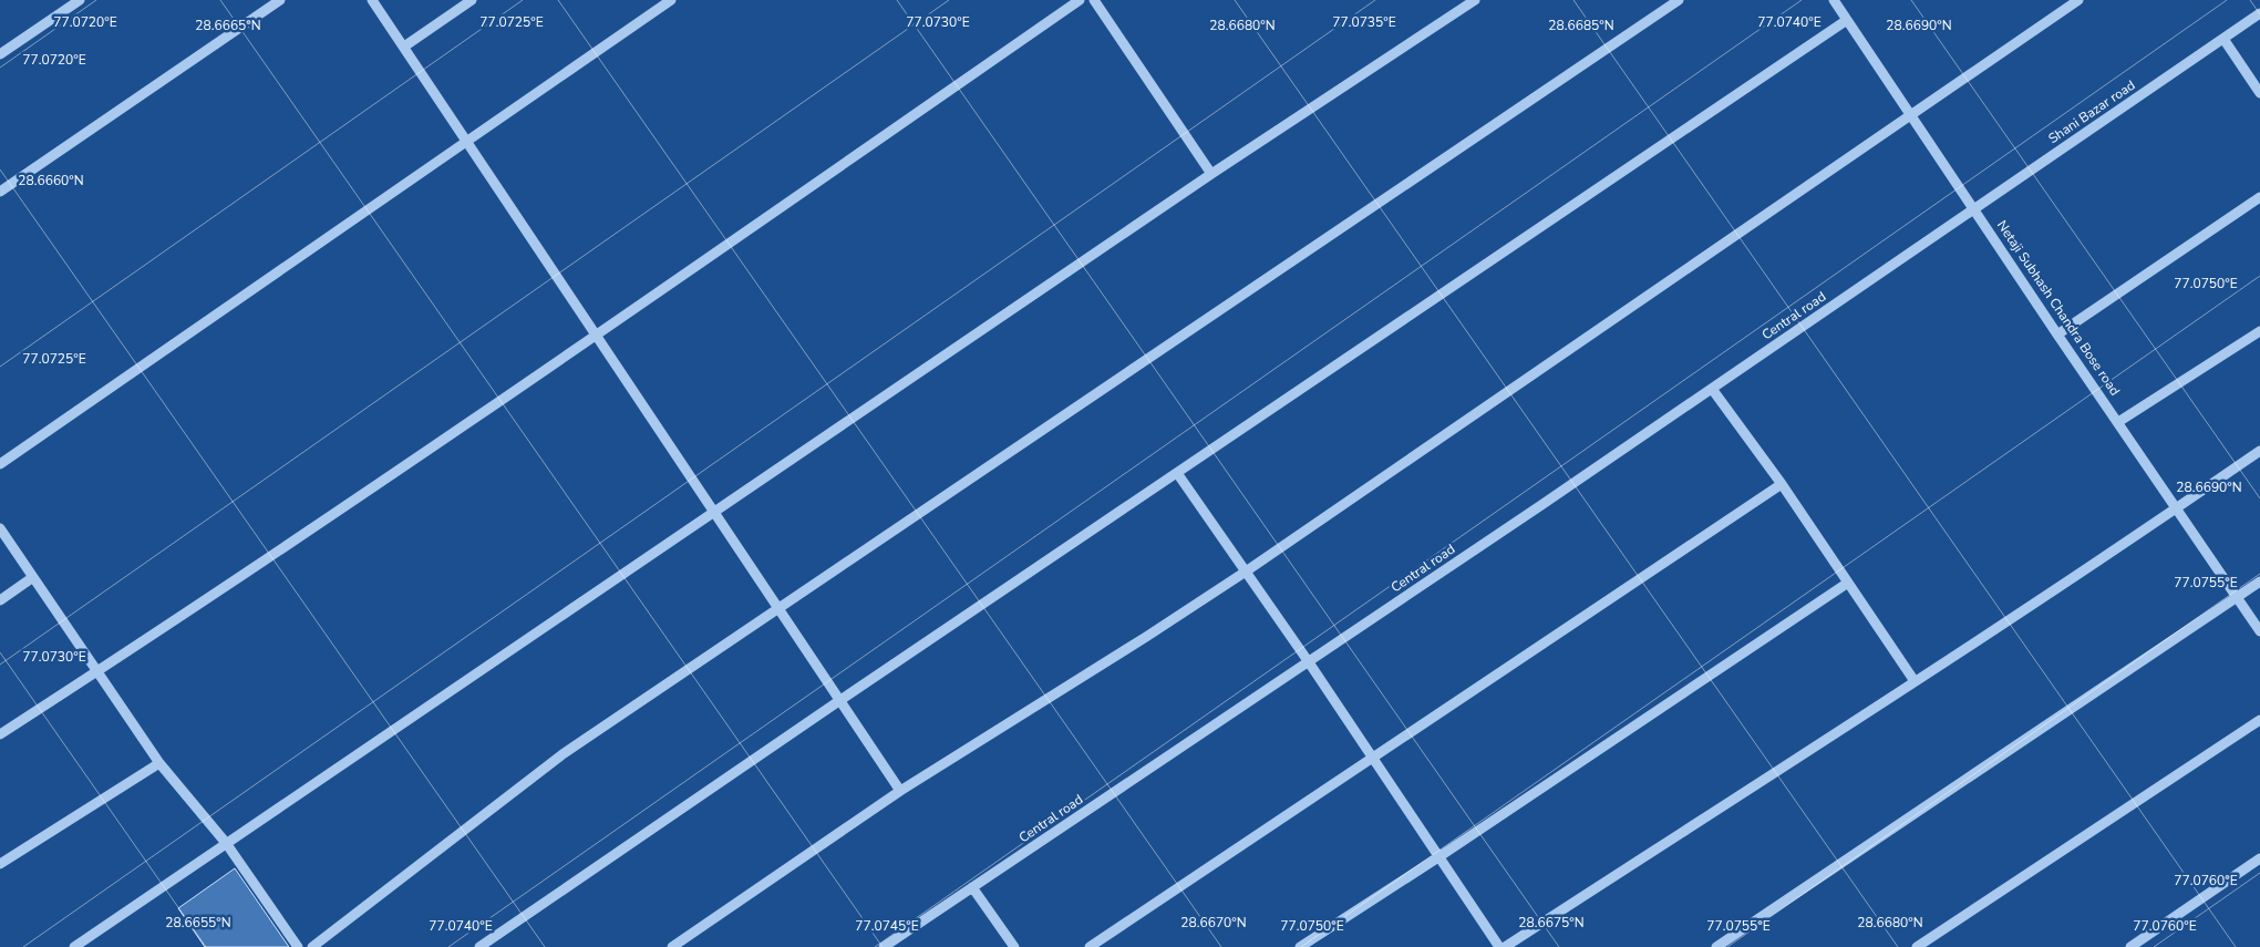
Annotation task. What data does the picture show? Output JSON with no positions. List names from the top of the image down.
{
  "streets": {
    "street": ["Shani Bazar road", "Netaji Subhash Chandra Bose road", "Central road"]
  },
  "crossings": [
    ["Shani Bazar road", "Netaji Subhash Chandra Bose road"],
    ["Shani Bazar road", "Central road"],
    ["Netaji Subhash Chandra Bose road", "Central road"]
  ],
  "coordinates": [
    "77.0735°E",
    "77.0720°E",
    "77.0725°E",
    "77.0730°E",
    "77.0740°E",
    "28.6665°N",
    "28.6680°N",
    "28.6685°N",
    "28.6690°N",
    "28.6660°N",
    "77.0750°E",
    "77.0755°E",
    "77.0760°E",
    "28.6655°N",
    "28.6670°N",
    "28.6675°N",
    "77.0745°E"
  ]
}
